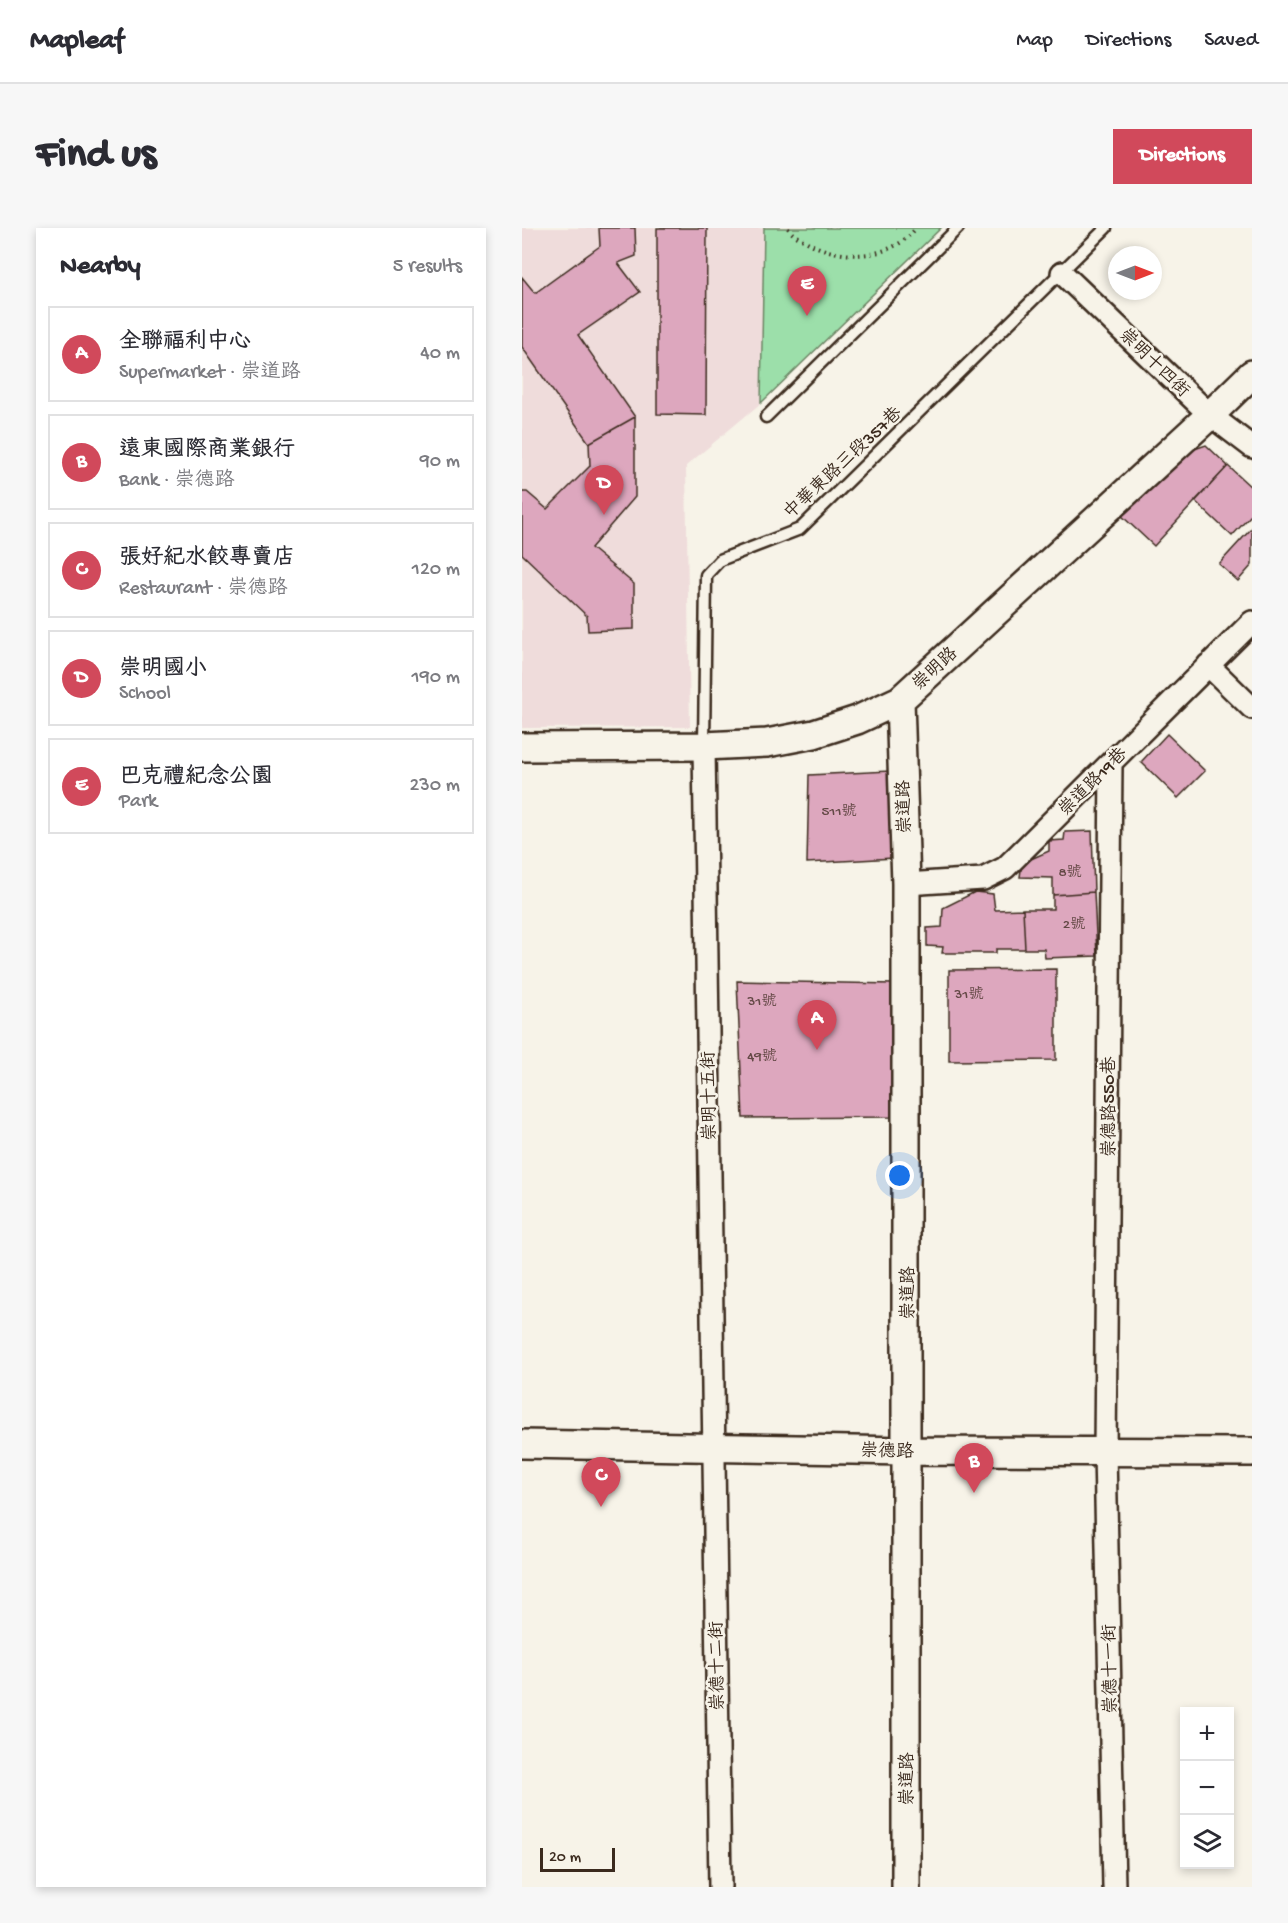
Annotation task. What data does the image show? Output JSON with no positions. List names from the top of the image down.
{
  "streets": {
    "street": [
      "崇明十四街",
      "崇明路",
      "崇道路19巷",
      "崇道路",
      "崇明十五街",
      "崇德路550巷",
      "崇德路",
      "崇德十二街",
      "崇德十一街"
    ],
    "lane": ["中華東路三段357巷"]
  },
  "crossings": [
    ["崇明十四街", "中華東路三段357巷"],
    ["崇明十四街", "崇明路"],
    ["中華東路三段357巷", "崇明路"],
    ["中華東路三段357巷", "崇明十五街"],
    ["崇明路", "崇道路"],
    ["崇明路", "崇明十五街"],
    ["崇道路19巷", "崇道路"],
    ["崇道路19巷", "崇德路550巷"],
    ["崇道路", "崇德路"],
    ["崇明十五街", "崇德路"],
    ["崇明十五街", "崇德十二街"],
    ["崇德路550巷", "崇德路"],
    ["崇德路550巷", "崇德十一街"],
    ["崇德路", "崇德十二街"],
    ["崇德路", "崇德十一街"]
  ],
  "house_numbers": [
    "511號",
    "8號",
    "2號",
    "31號",
    "31號",
    "49號"
  ],
  "scale_bar": "20 m",
  "north": "right",
  "page": {
    "header": "Mapleaf",
    "nav": ["Map", "Directions", "Saved"],
    "buttons": "Directions",
    "title": "Find us",
    "heading": ["Nearby", "5 results"],
    "pins": [
      "E",
      "D",
      "A",
      "B",
      "C"
    ],
    "list": [
      {
        "mark": "A",
        "name": "全聯福利中心",
        "note": "Supermarket · 崇道路",
        "value": "40 m"
      },
      {
        "mark": "B",
        "name": "遠東國際商業銀行",
        "note": "Bank · 崇德路",
        "value": "90 m"
      },
      {
        "mark": "C",
        "name": "張好紀水餃專賣店",
        "note": "Restaurant · 崇德路",
        "value": "120 m"
      },
      {
        "mark": "D",
        "name": "崇明國小",
        "note": "School",
        "value": "190 m"
      },
      {
        "mark": "E",
        "name": "巴克禮紀念公園",
        "note": "Park",
        "value": "230 m"
      }
    ],
    "map_buttons": ["+", "−"],
    "scale": "20 m"
  }
}
